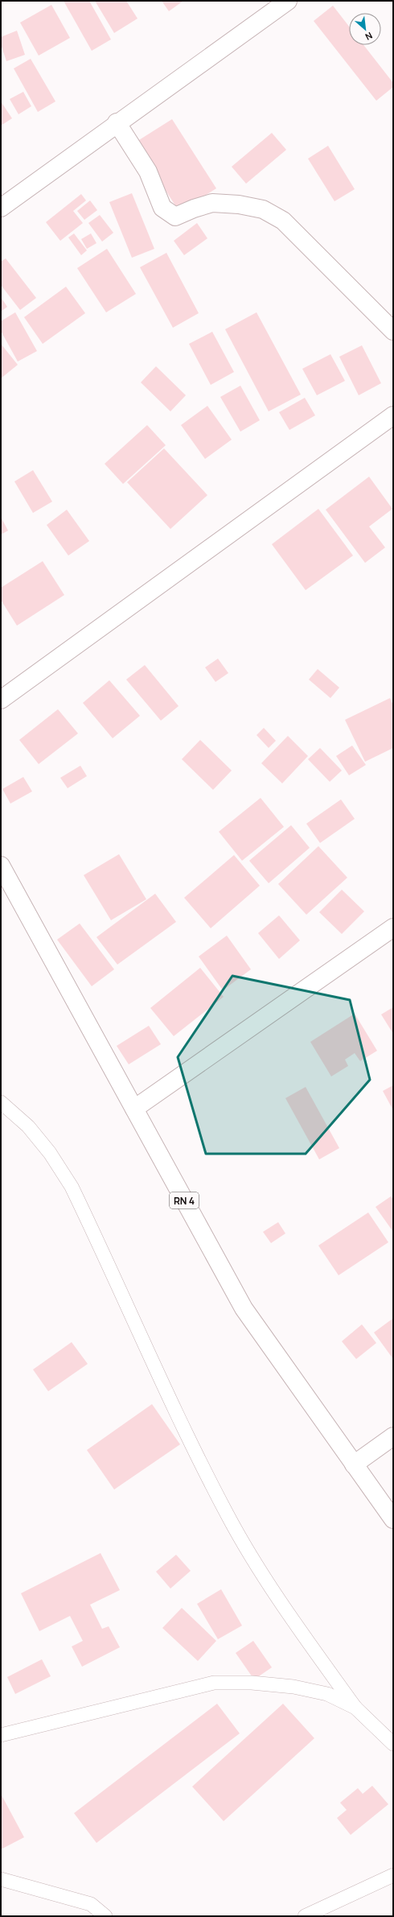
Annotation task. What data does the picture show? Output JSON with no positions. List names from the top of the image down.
{
  "streets": {
    "main road": ["RN 4"]
  },
  "north": "bottom right"
}
